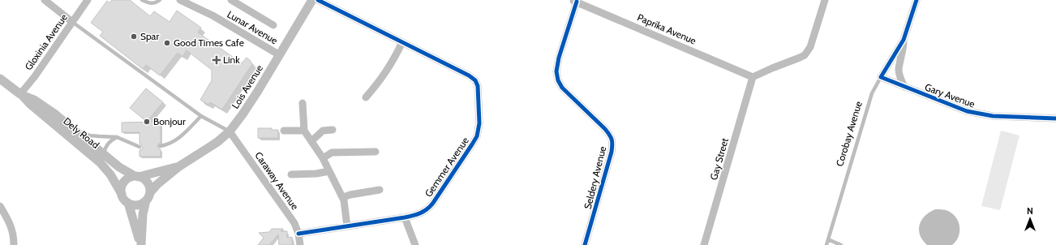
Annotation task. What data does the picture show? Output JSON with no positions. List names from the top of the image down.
{
  "streets": {
    "street": [
      "Lunar Avenue",
      "Paprika Avenue",
      "Gloxinia Avenue",
      "Lois Avenue",
      "Gary Avenue",
      "Dely Road",
      "Corobay Avenue",
      "Gay Street",
      "Gemmer Avenue",
      "Seldery Avenue",
      "Caraway Avenue"
    ]
  },
  "crossings": [
    ["Lunar Avenue", "Lois Avenue"],
    ["Paprika Avenue", "Gay Street"],
    ["Paprika Avenue", "Seldery Avenue"],
    ["Gloxinia Avenue", "Dely Road"],
    ["Lois Avenue", "Dely Road"],
    ["Lois Avenue", "Caraway Avenue"],
    ["Gary Avenue", "Corobay Avenue"],
    ["Gemmer Avenue", "Caraway Avenue"]
  ],
  "places": {
    "other": ["Spar", "Good Times Cafe", "Bonjour"],
    "health": ["Link"]
  },
  "north": "top"
}
